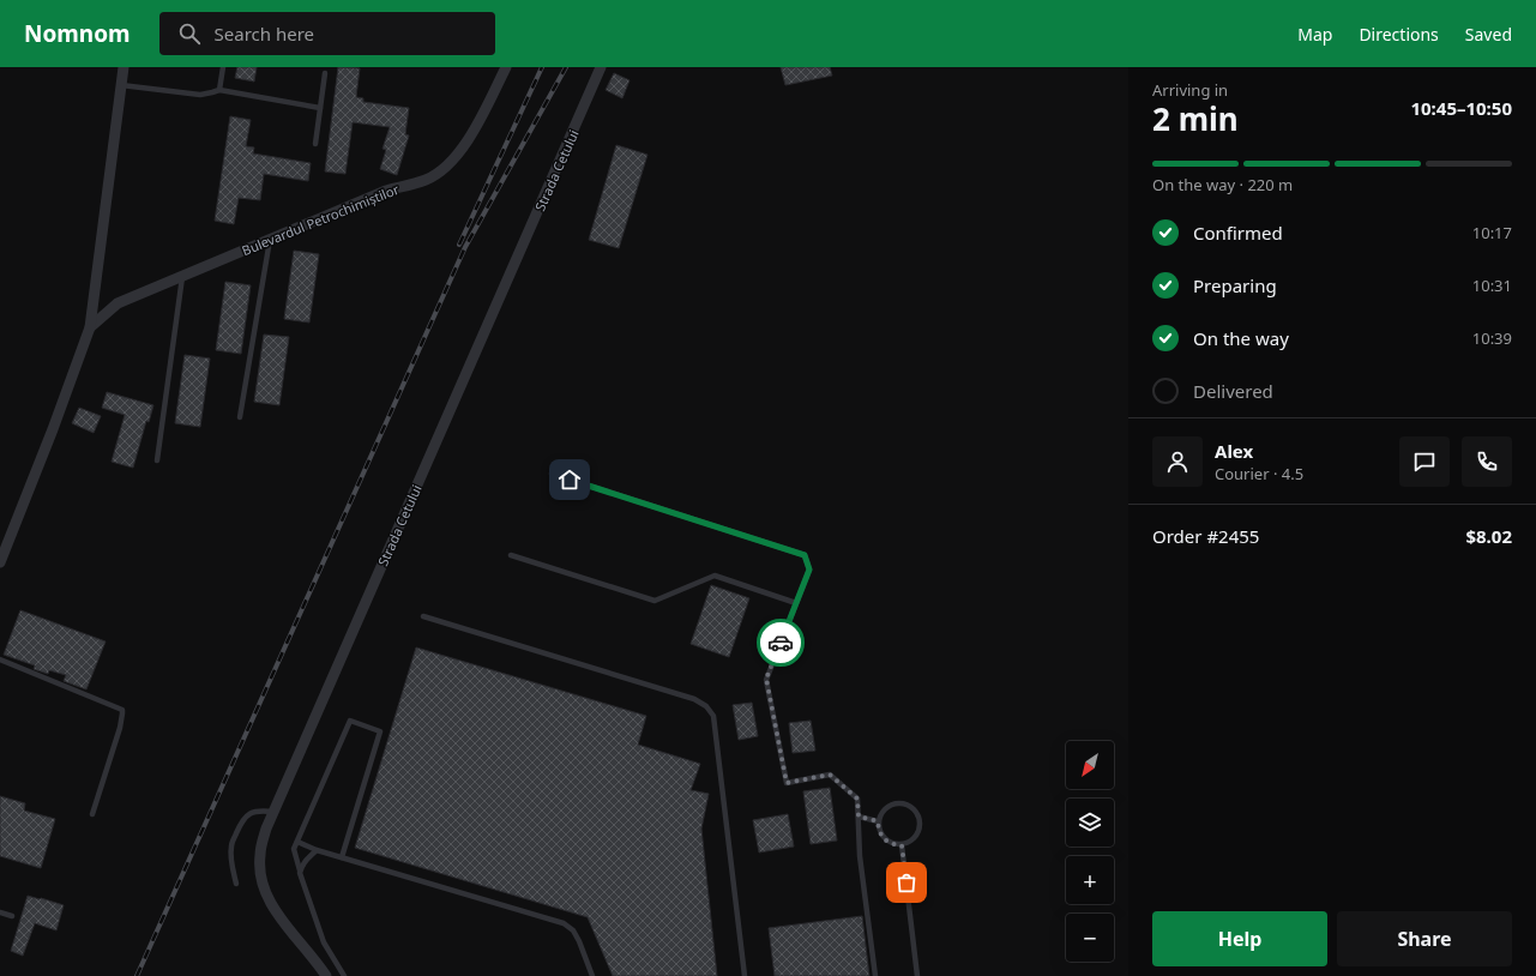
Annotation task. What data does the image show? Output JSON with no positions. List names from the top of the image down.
{
  "streets": {
    "street": ["Strada Cetului", "Bulevardul Petrochimiștilor"]
  },
  "north": "bottom left",
  "page": {
    "header": "Nomnom",
    "search": "Search here",
    "nav": ["Map", "Directions", "Saved"],
    "heading": ["2 min", "Arriving in", "10:45–10:50"],
    "panel": [
      "Alex",
      "Courier · 4.5",
      "Order #2455",
      "$8.02"
    ],
    "bar": "On the way · 220 m",
    "list": [
      ["Confirmed", "10:17"],
      ["Preparing", "10:31"],
      ["On the way", "10:39"],
      "Delivered"
    ],
    "map_buttons": ["+", "−"],
    "buttons": ["Help", "Share"]
  }
}
